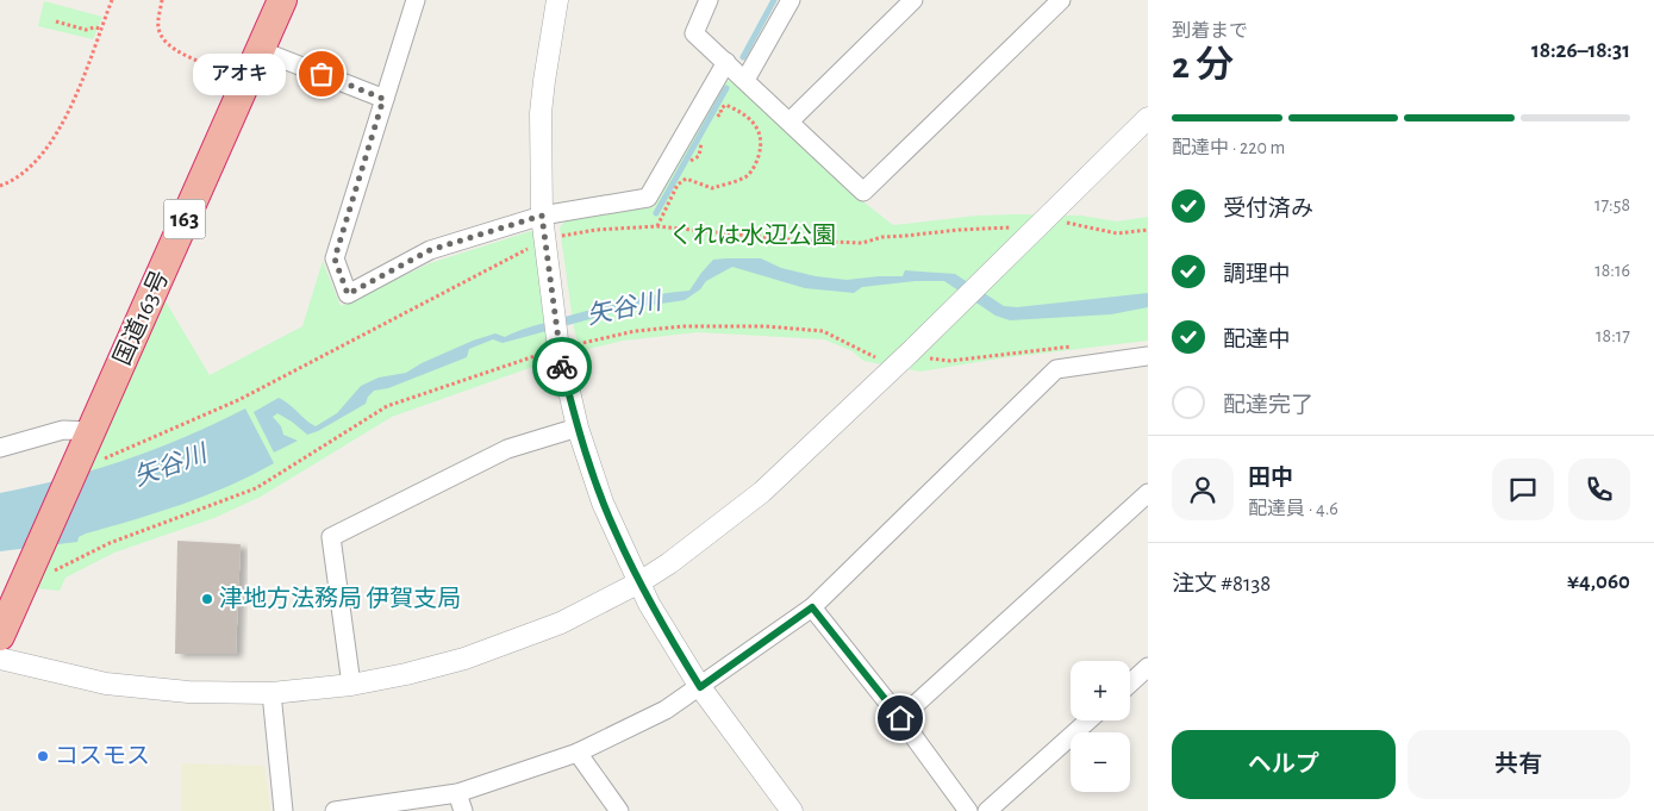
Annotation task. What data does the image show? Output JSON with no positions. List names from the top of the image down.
{
  "streets": {
    "highway": ["163", "国道163号"]
  },
  "water": ["矢谷川"],
  "parks": ["くれは水辺公園"],
  "places": ["アオキ", "津地方法務局 伊賀支局", "コスモス"],
  "page": {
    "heading": ["2 分", "到着まで", "18:26–18:31"],
    "panel": [
      "田中",
      "配達員 · 4.6",
      "注文 #8138",
      "¥4,060"
    ],
    "bubble": "アオキ",
    "bar": "配達中 · 220 m",
    "list": [
      ["受付済み", "17:58"],
      ["調理中", "18:16"],
      ["配達中", "18:17"],
      "配達完了"
    ],
    "map_buttons": ["+", "−"],
    "buttons": ["ヘルプ", "共有"]
  }
}
